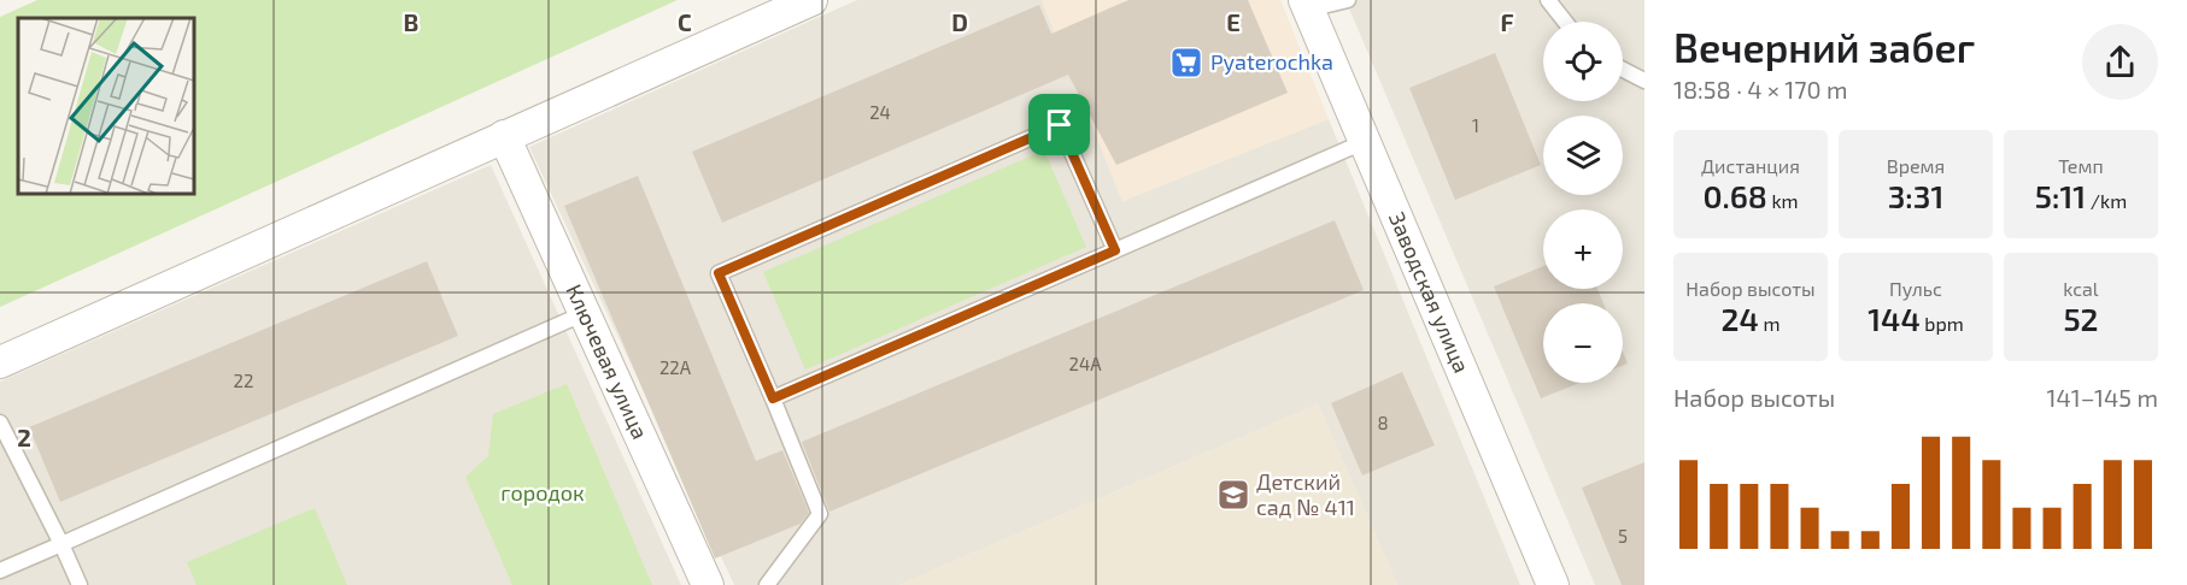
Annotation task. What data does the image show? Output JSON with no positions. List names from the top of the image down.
{
  "streets": {
    "street": ["Заводская улица", "Ключевая улица"]
  },
  "parks": ["городок"],
  "places": {
    "supermarket": ["Pyaterochka"],
    "school or university": ["Детский сад № 411"]
  },
  "house_numbers": [
    "24",
    "1",
    "24А",
    "22А",
    "22",
    "8",
    "5"
  ],
  "page": {
    "heading": ["Вечерний забег", "18:58 · 4 × 170 m"],
    "map_buttons": ["+", "−"],
    "stats": [
      ["Дистанция", "0.68 km"],
      ["Время", "3:31"],
      ["Темп", "5:11 /km"],
      ["Набор высоты", "24 m"],
      ["Пульс", "144 bpm"],
      ["kcal", "52"]
    ],
    "chart": ["Набор высоты", "141–145 m"]
  },
  "grid": {
    "columns": [
      "B",
      "C",
      "D",
      "E",
      "F"
    ],
    "rows": ["2"]
  }
}
